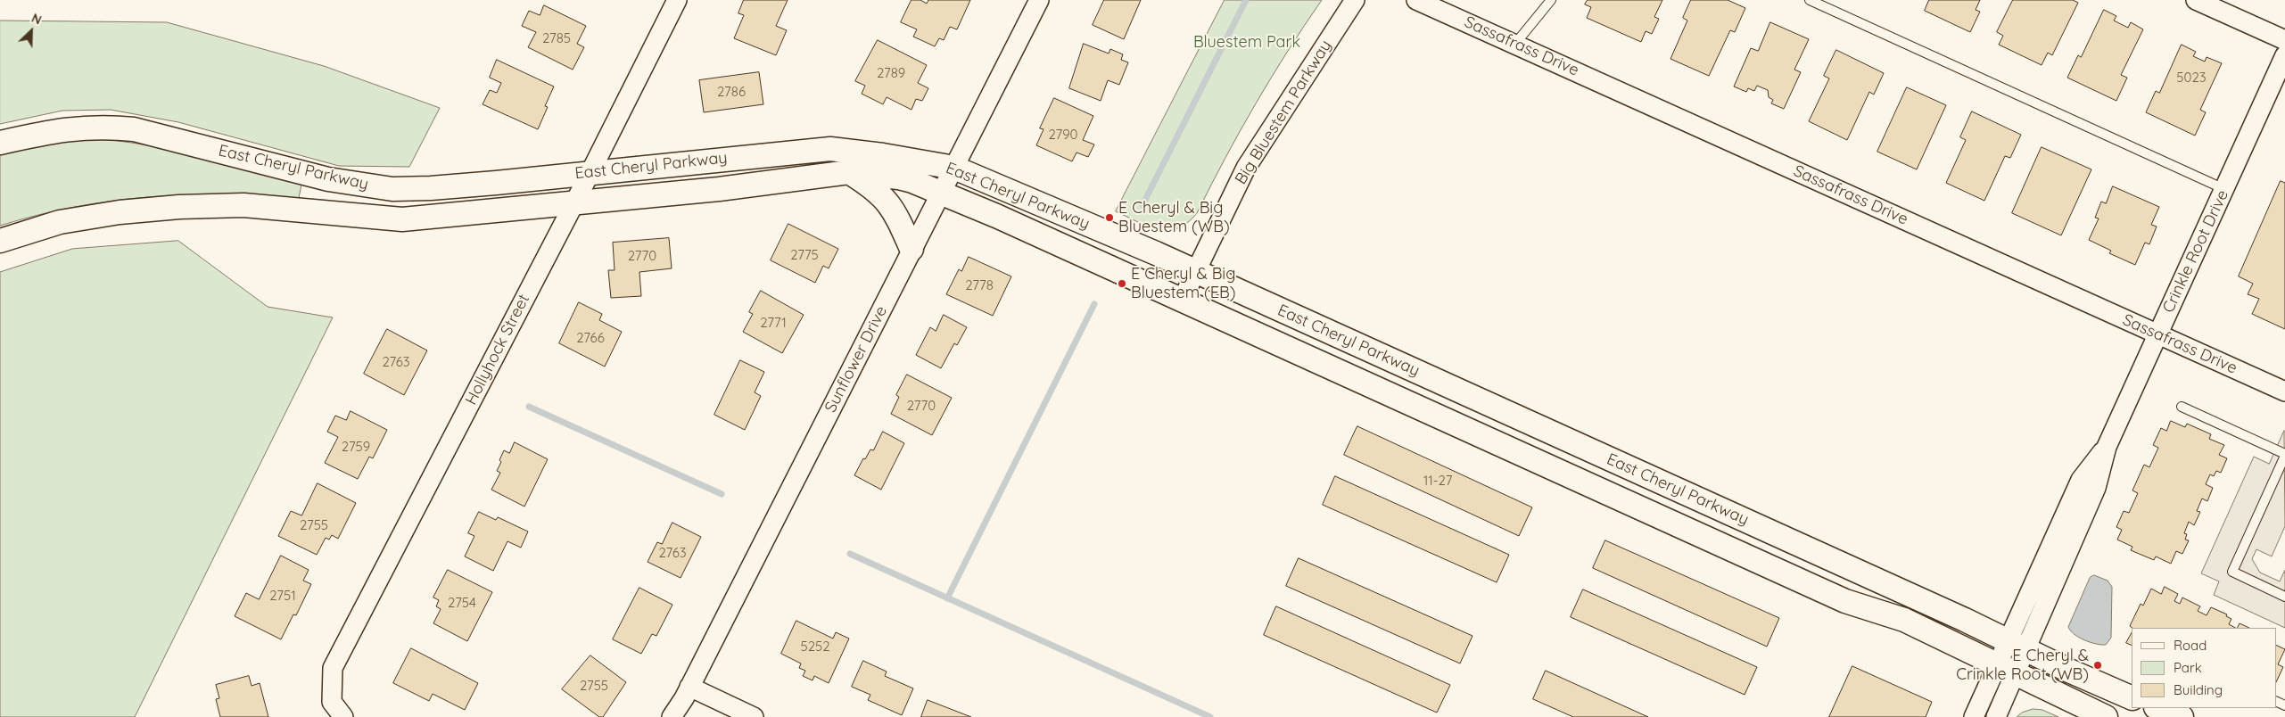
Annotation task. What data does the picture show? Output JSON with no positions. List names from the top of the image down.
{
  "streets": {
    "street": [
      "Sassafrass Drive",
      "Big Bluestem Parkway",
      "East Cheryl Parkway",
      "Crinkle Root Drive",
      "Hollyhock Street",
      "Sunflower Drive"
    ]
  },
  "crossings": [
    ["Sassafrass Drive", "Crinkle Root Drive"],
    ["Big Bluestem Parkway", "East Cheryl Parkway"],
    ["East Cheryl Parkway", "Crinkle Root Drive"],
    ["East Cheryl Parkway", "Hollyhock Street"],
    ["East Cheryl Parkway", "Sunflower Drive"]
  ],
  "parks": ["Bluestem Park"],
  "places": ["E Cheryl & Big Bluestem (WB)", "E Cheryl & Big Bluestem (EB)", "E Cheryl & Crinkle Root (WB)"],
  "house_numbers": [
    "2785",
    "2789",
    "5023",
    "2786",
    "2790",
    "2775",
    "2770",
    "2778",
    "2771",
    "2766",
    "2763",
    "2770",
    "2759",
    "11-27",
    "2755",
    "2763",
    "2751",
    "2754",
    "5252",
    "2755"
  ],
  "legend": ["Road", "Park", "Building"],
  "north": "top right"
}
